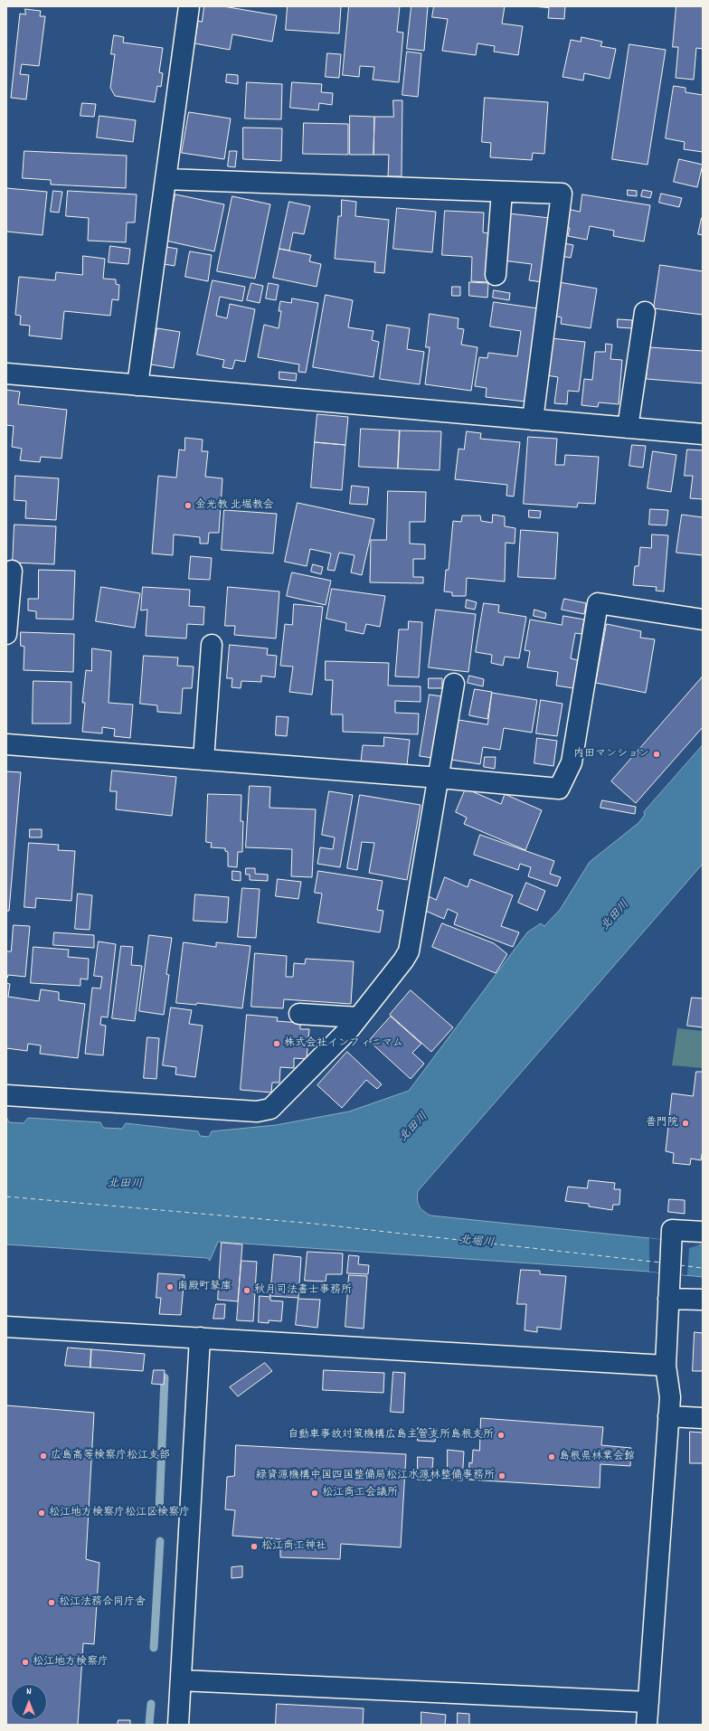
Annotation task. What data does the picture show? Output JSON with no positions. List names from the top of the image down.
{
  "water": ["北田川", "北堀川"],
  "places": [
    "金光教 北堀教会",
    "内田マンション",
    "株式会社インフィニマム",
    "普門院",
    "南殿町鼕庫",
    "秋月司法書士事務所",
    "自動車事故対策機構広島主管支所島根支所",
    "広島高等検察庁松江支部",
    "島根県林業会館",
    "緑資源機構中国四国整備局松江水源林整備事務所",
    "松江商工会議所",
    "松江地方検察庁松江区検察庁",
    "松江商工神社",
    "松江法務合同庁舎",
    "松江地方検察庁"
  ],
  "north": "top"
}
